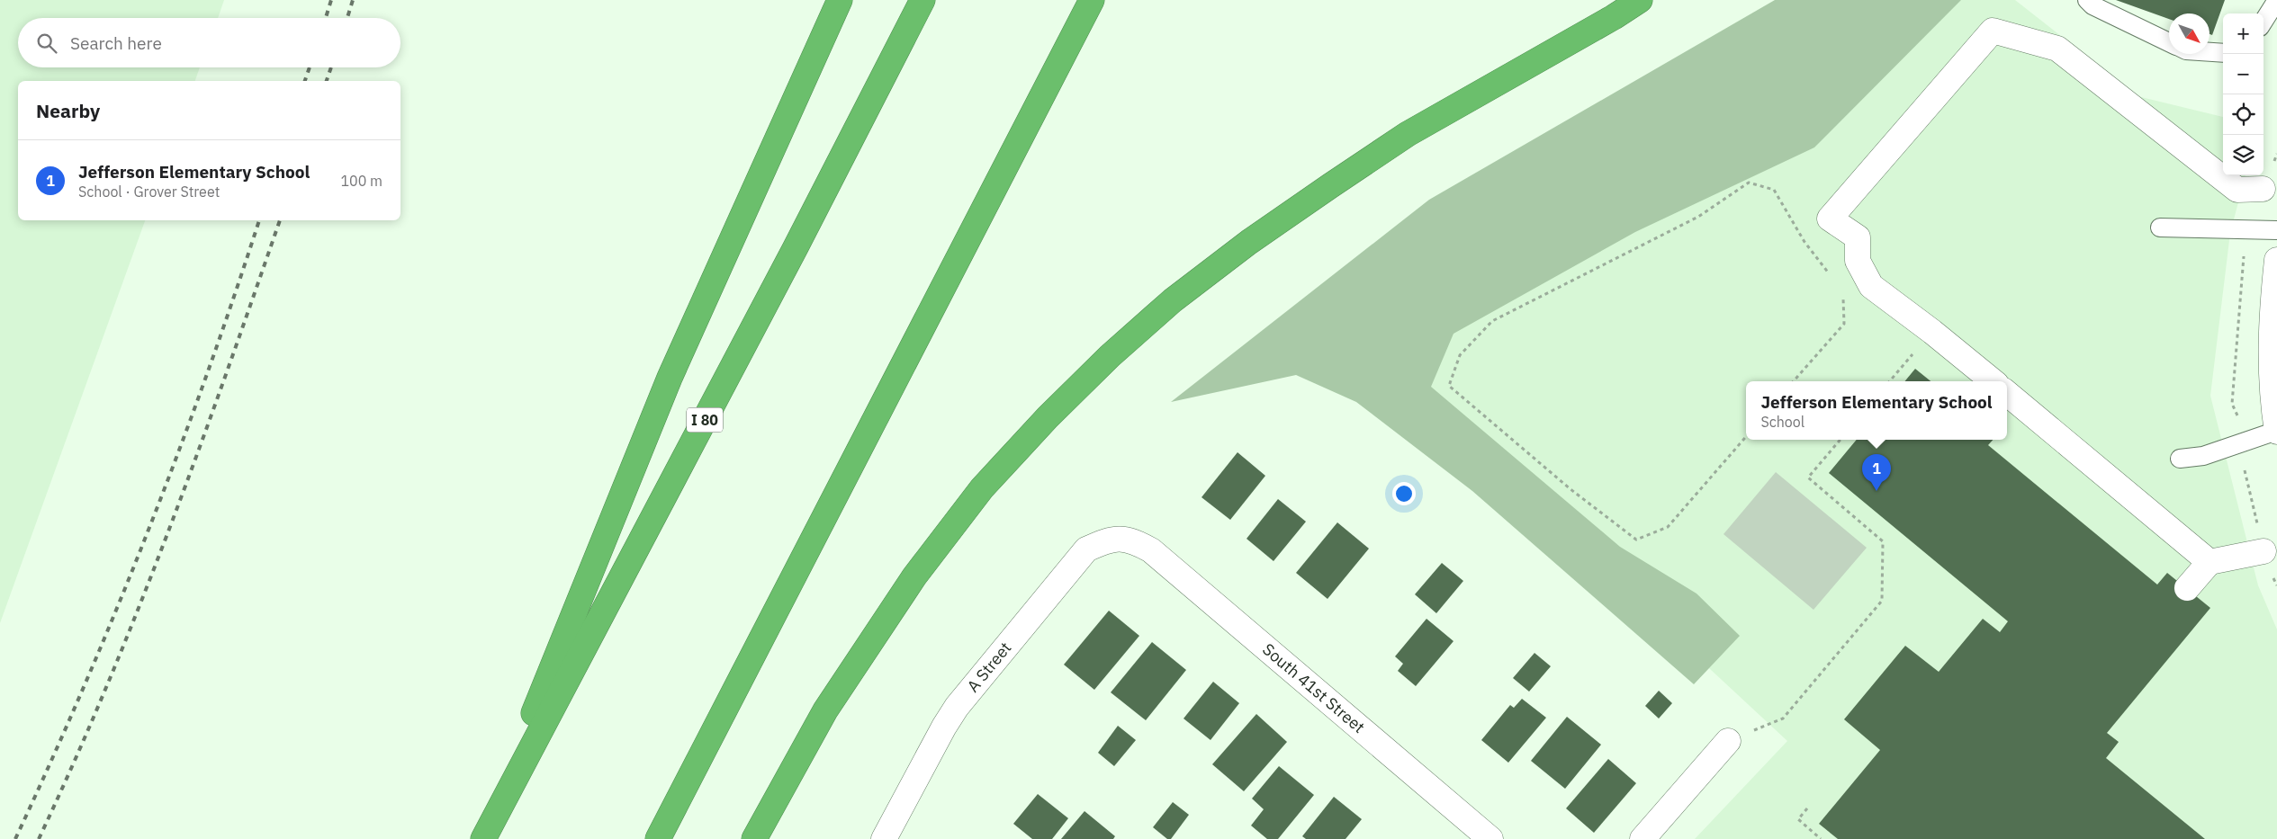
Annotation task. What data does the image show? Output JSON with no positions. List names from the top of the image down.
{
  "streets": {
    "highway": ["I 80"],
    "street": ["A Street", "South 41st Street"]
  },
  "crossings": [
    ["A Street", "South 41st Street"]
  ],
  "north": "bottom right",
  "page": {
    "map_buttons": ["+", "−"],
    "search": "Search here",
    "heading": "Nearby",
    "list": [
      {
        "mark": "1",
        "name": "Jefferson Elementary School",
        "note": "School · Grover Street",
        "value": "100 m"
      }
    ],
    "popup": ["Jefferson Elementary School", "School"],
    "pins": "1"
  }
}
